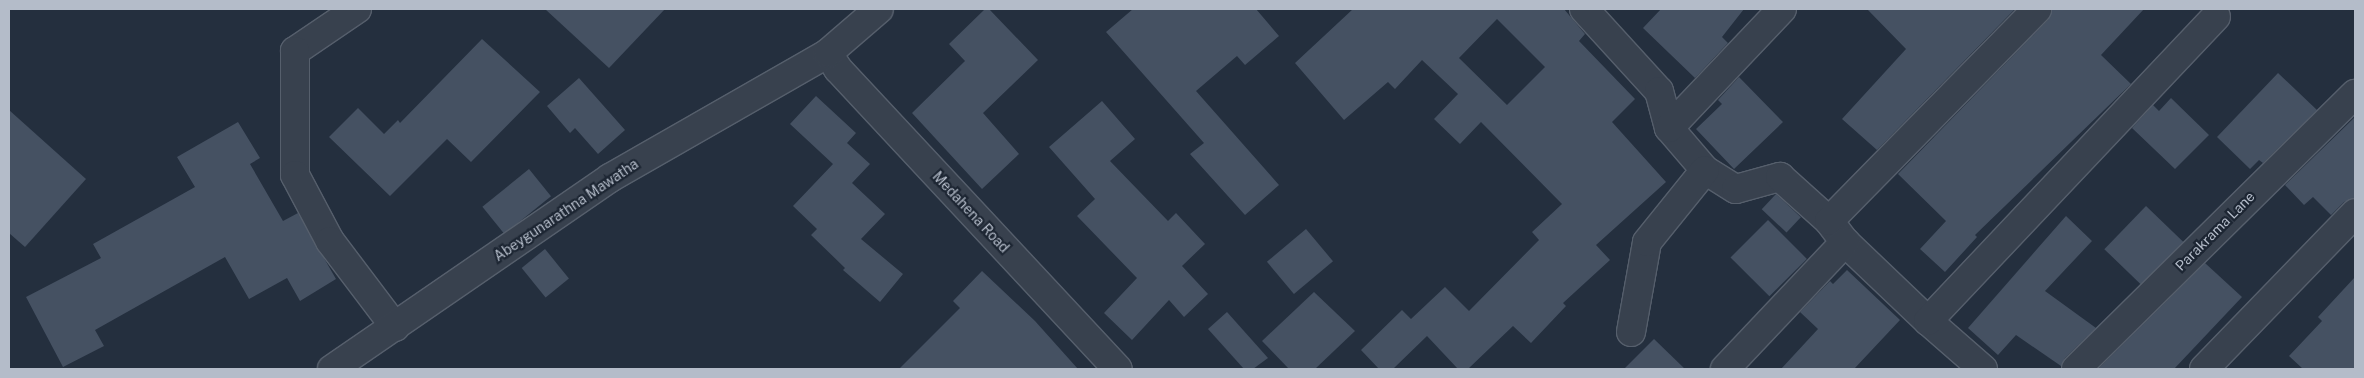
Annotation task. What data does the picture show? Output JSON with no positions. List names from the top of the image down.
{
  "streets": {
    "street": ["Abeygunarathna Mawatha", "Medahena Road", "Parakrama Lane"]
  },
  "crossings": [
    ["Abeygunarathna Mawatha", "Medahena Road"]
  ]
}
